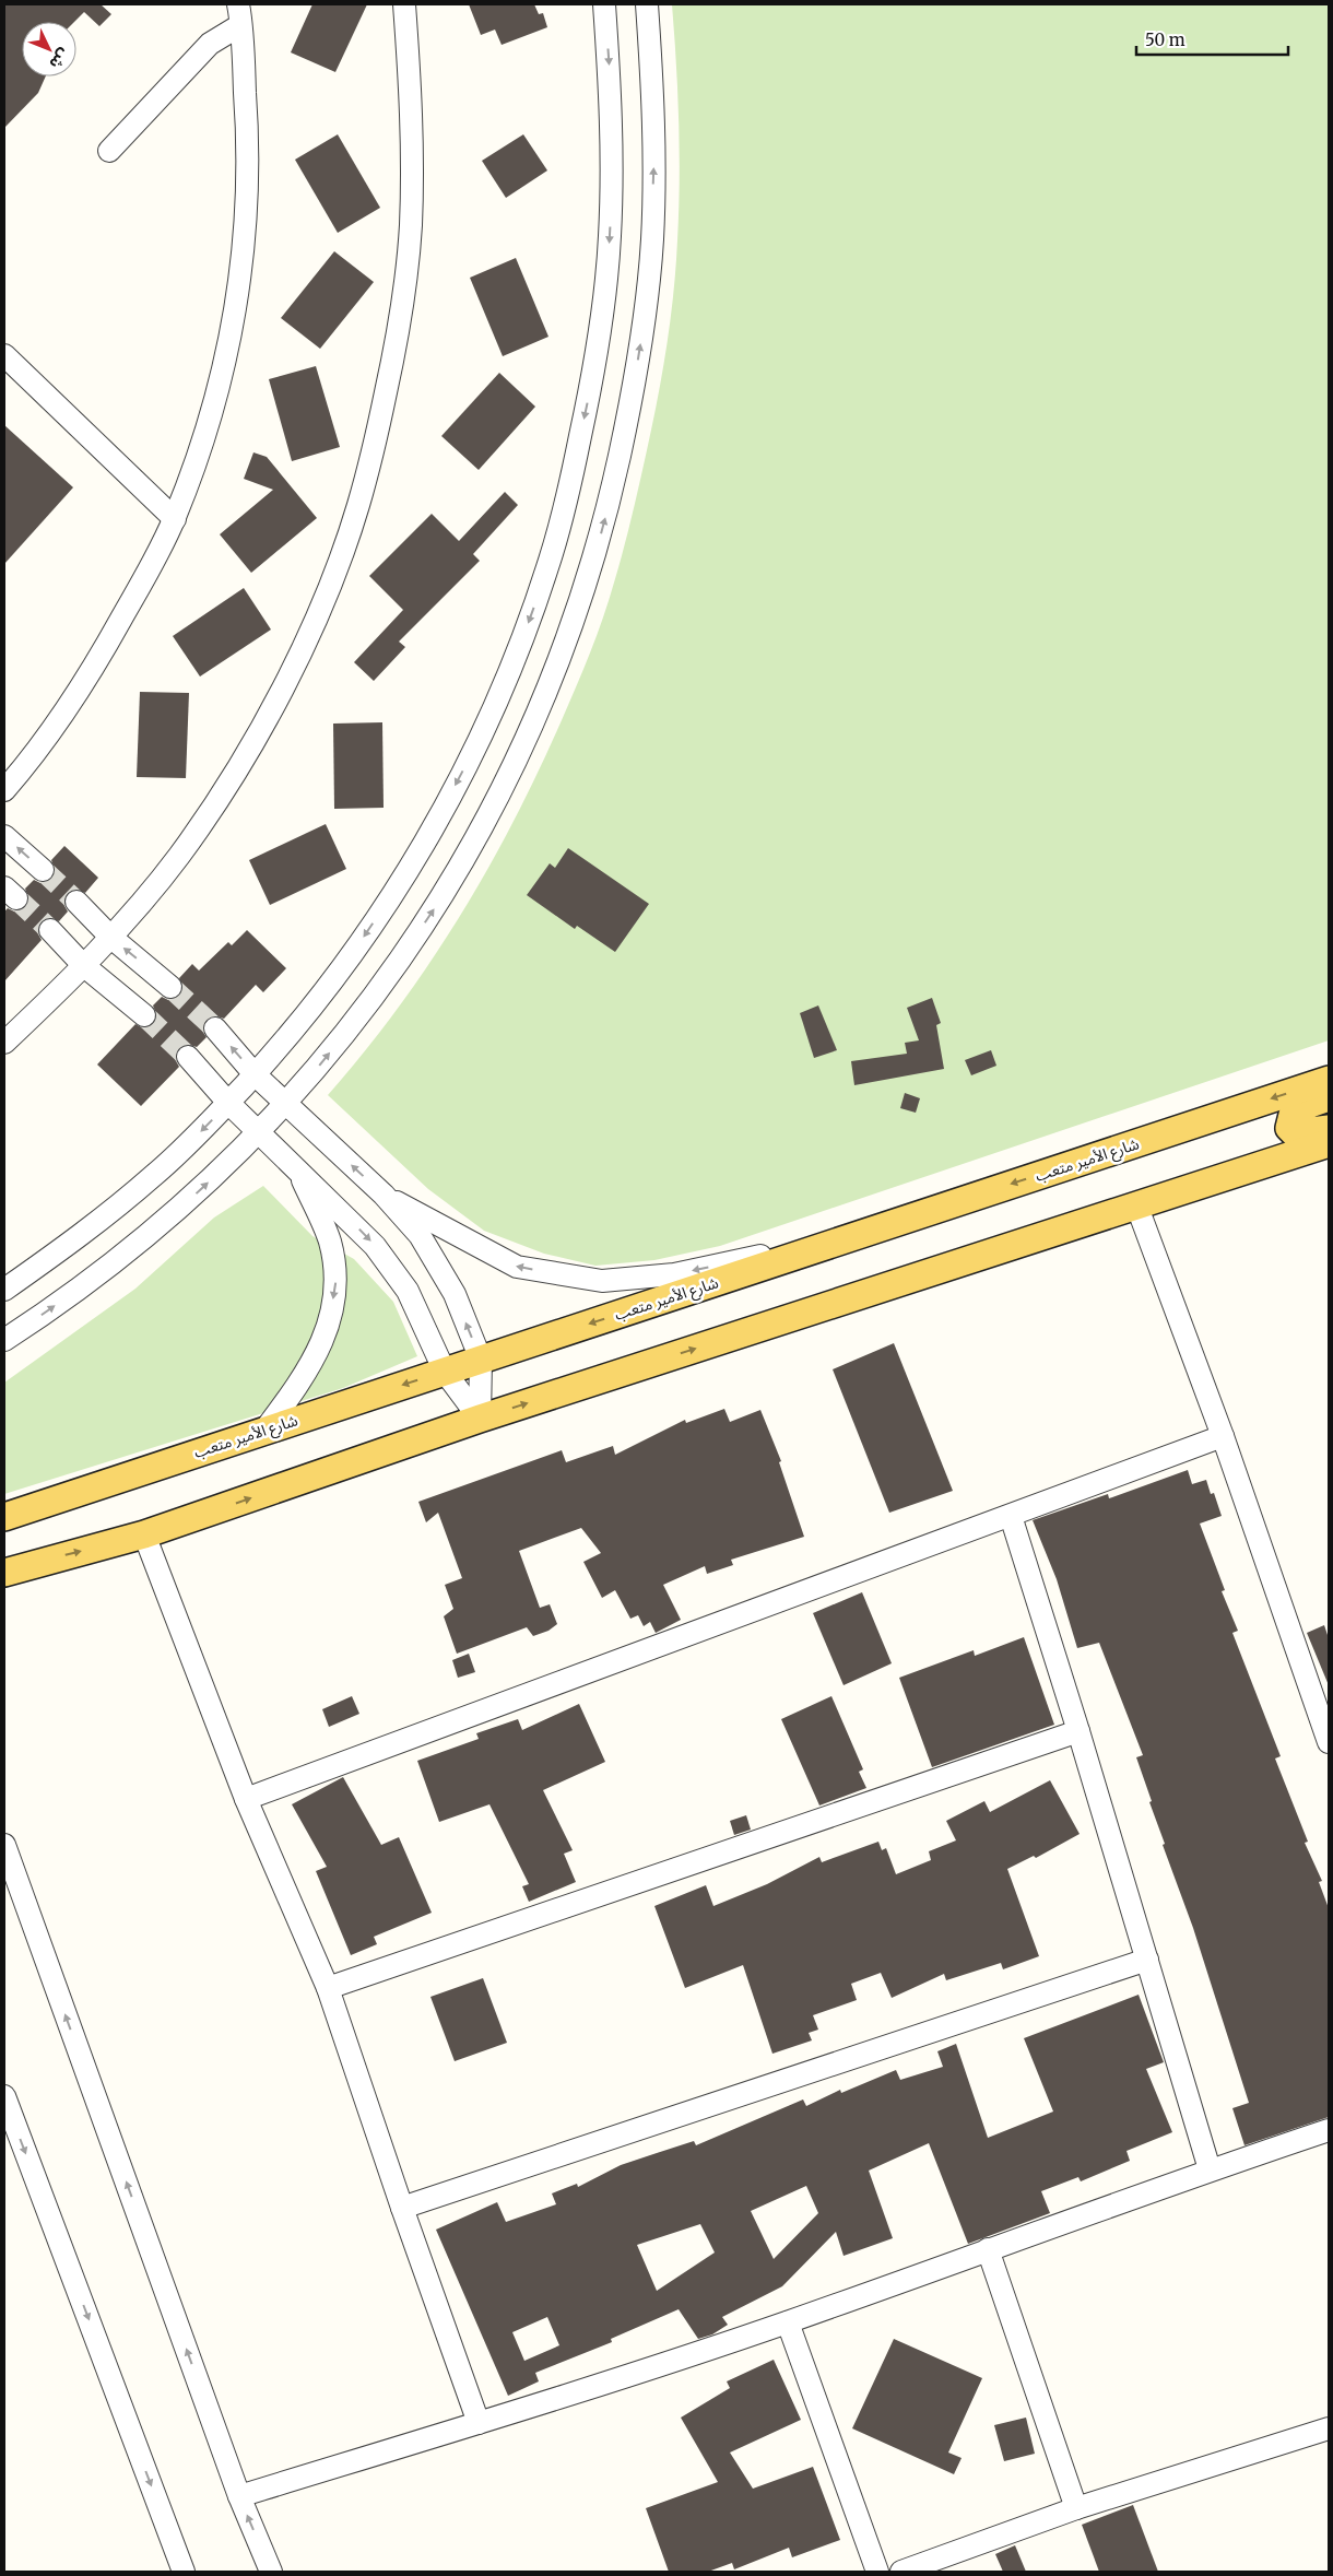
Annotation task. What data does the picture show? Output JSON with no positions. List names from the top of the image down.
{
  "streets": {
    "main road": ["شارع الأمير متعب"]
  },
  "scale_bar": "50 m",
  "north": "bottom right"
}
